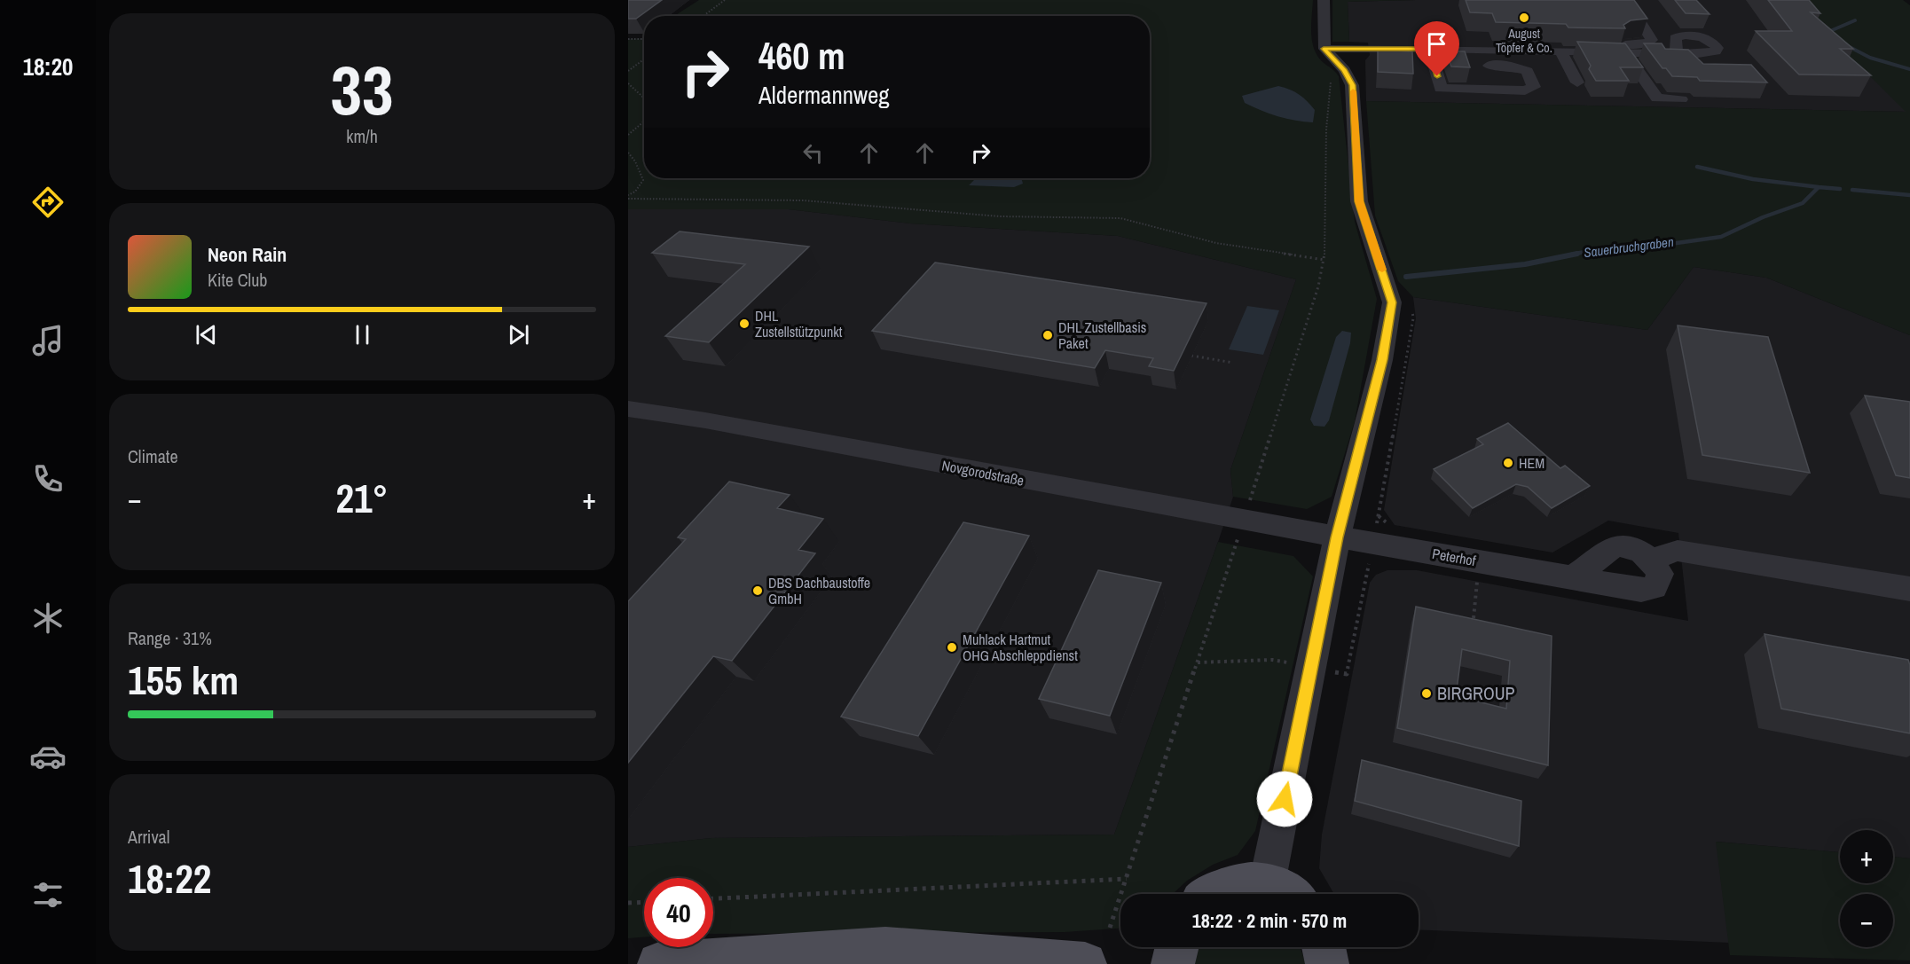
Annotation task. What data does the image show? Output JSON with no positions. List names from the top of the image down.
{
  "streets": {
    "street": ["Novgorodstraße", "Peterhof"]
  },
  "crossings": [
    ["Novgorodstraße", "Peterhof"]
  ],
  "water": ["Sauerbruchgraben"],
  "places": [
    "August Töpfer & Co.",
    "DHL Zustellstützpunkt",
    "DHL Zustellbasis Paket",
    "HEM",
    "DBS Dachbaustoffe GmbH",
    "Muhlack Hartmut OHG Abschleppdienst",
    "BIRGROUP"
  ],
  "page": {
    "tabs": "18:20",
    "tile": [
      ["33", "km/h"],
      "Climate",
      ["Range · 31%", "155 km"],
      ["Arrival", "18:22"]
    ],
    "turn": ["460 m", "Aldermannweg"],
    "song": ["Neon Rain", "Kite Club"],
    "heat": ["−", "21°", "+"],
    "map_buttons": ["+", "−"],
    "limit": "40",
    "trip": "18:22 · 2 min · 570 m"
  }
}
